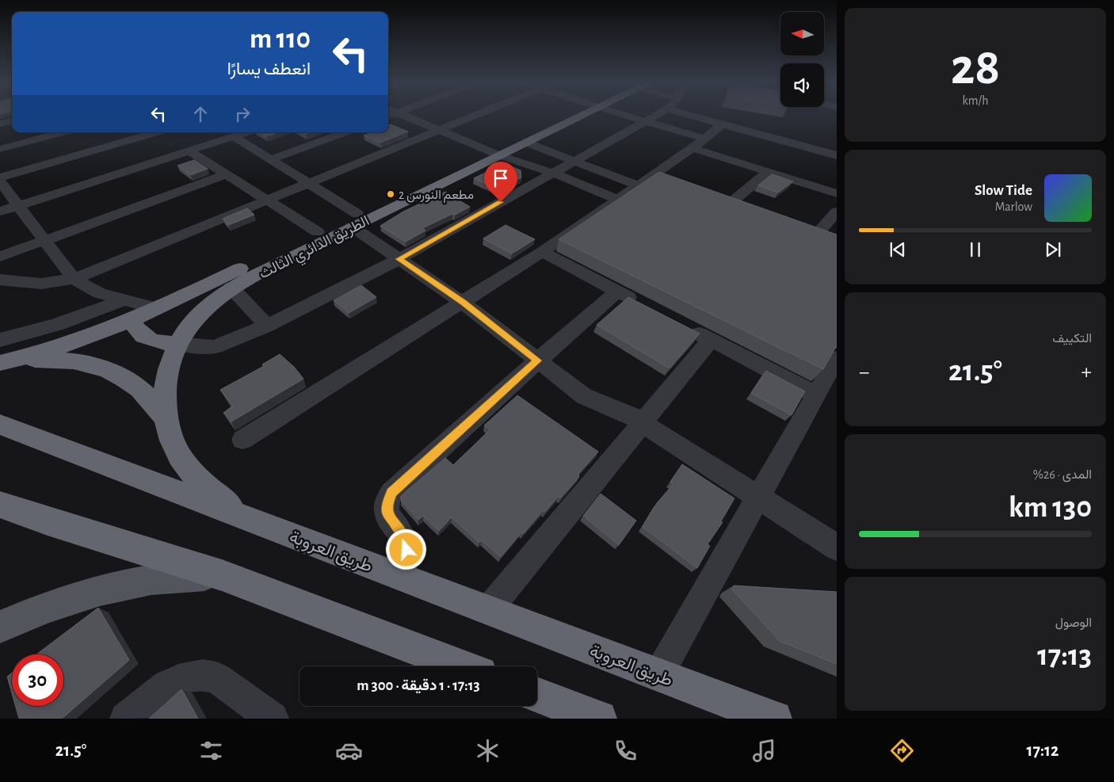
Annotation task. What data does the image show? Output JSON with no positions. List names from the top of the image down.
{
  "streets": {
    "highway": ["الطريق الدائري الثالث", "طريق العروبة"]
  },
  "crossings": [
    ["الطريق الدائري الثالث", "طريق العروبة"]
  ],
  "places": ["مطعم النورس 2"],
  "north": "left",
  "page": {
    "tile": [
      ["28", "km/h"],
      "التكييف",
      ["المدى · 26%", "130 km"],
      ["الوصول", "17:13"]
    ],
    "turn": ["110 m", "انعطف يسارًا"],
    "song": ["Slow Tide", "Marlow"],
    "heat": ["−", "21.5°", "+"],
    "limit": "30",
    "trip": "17:13 · 1 دقيقة · 300 m",
    "tabs": ["17:12", "21.5°"]
  }
}
